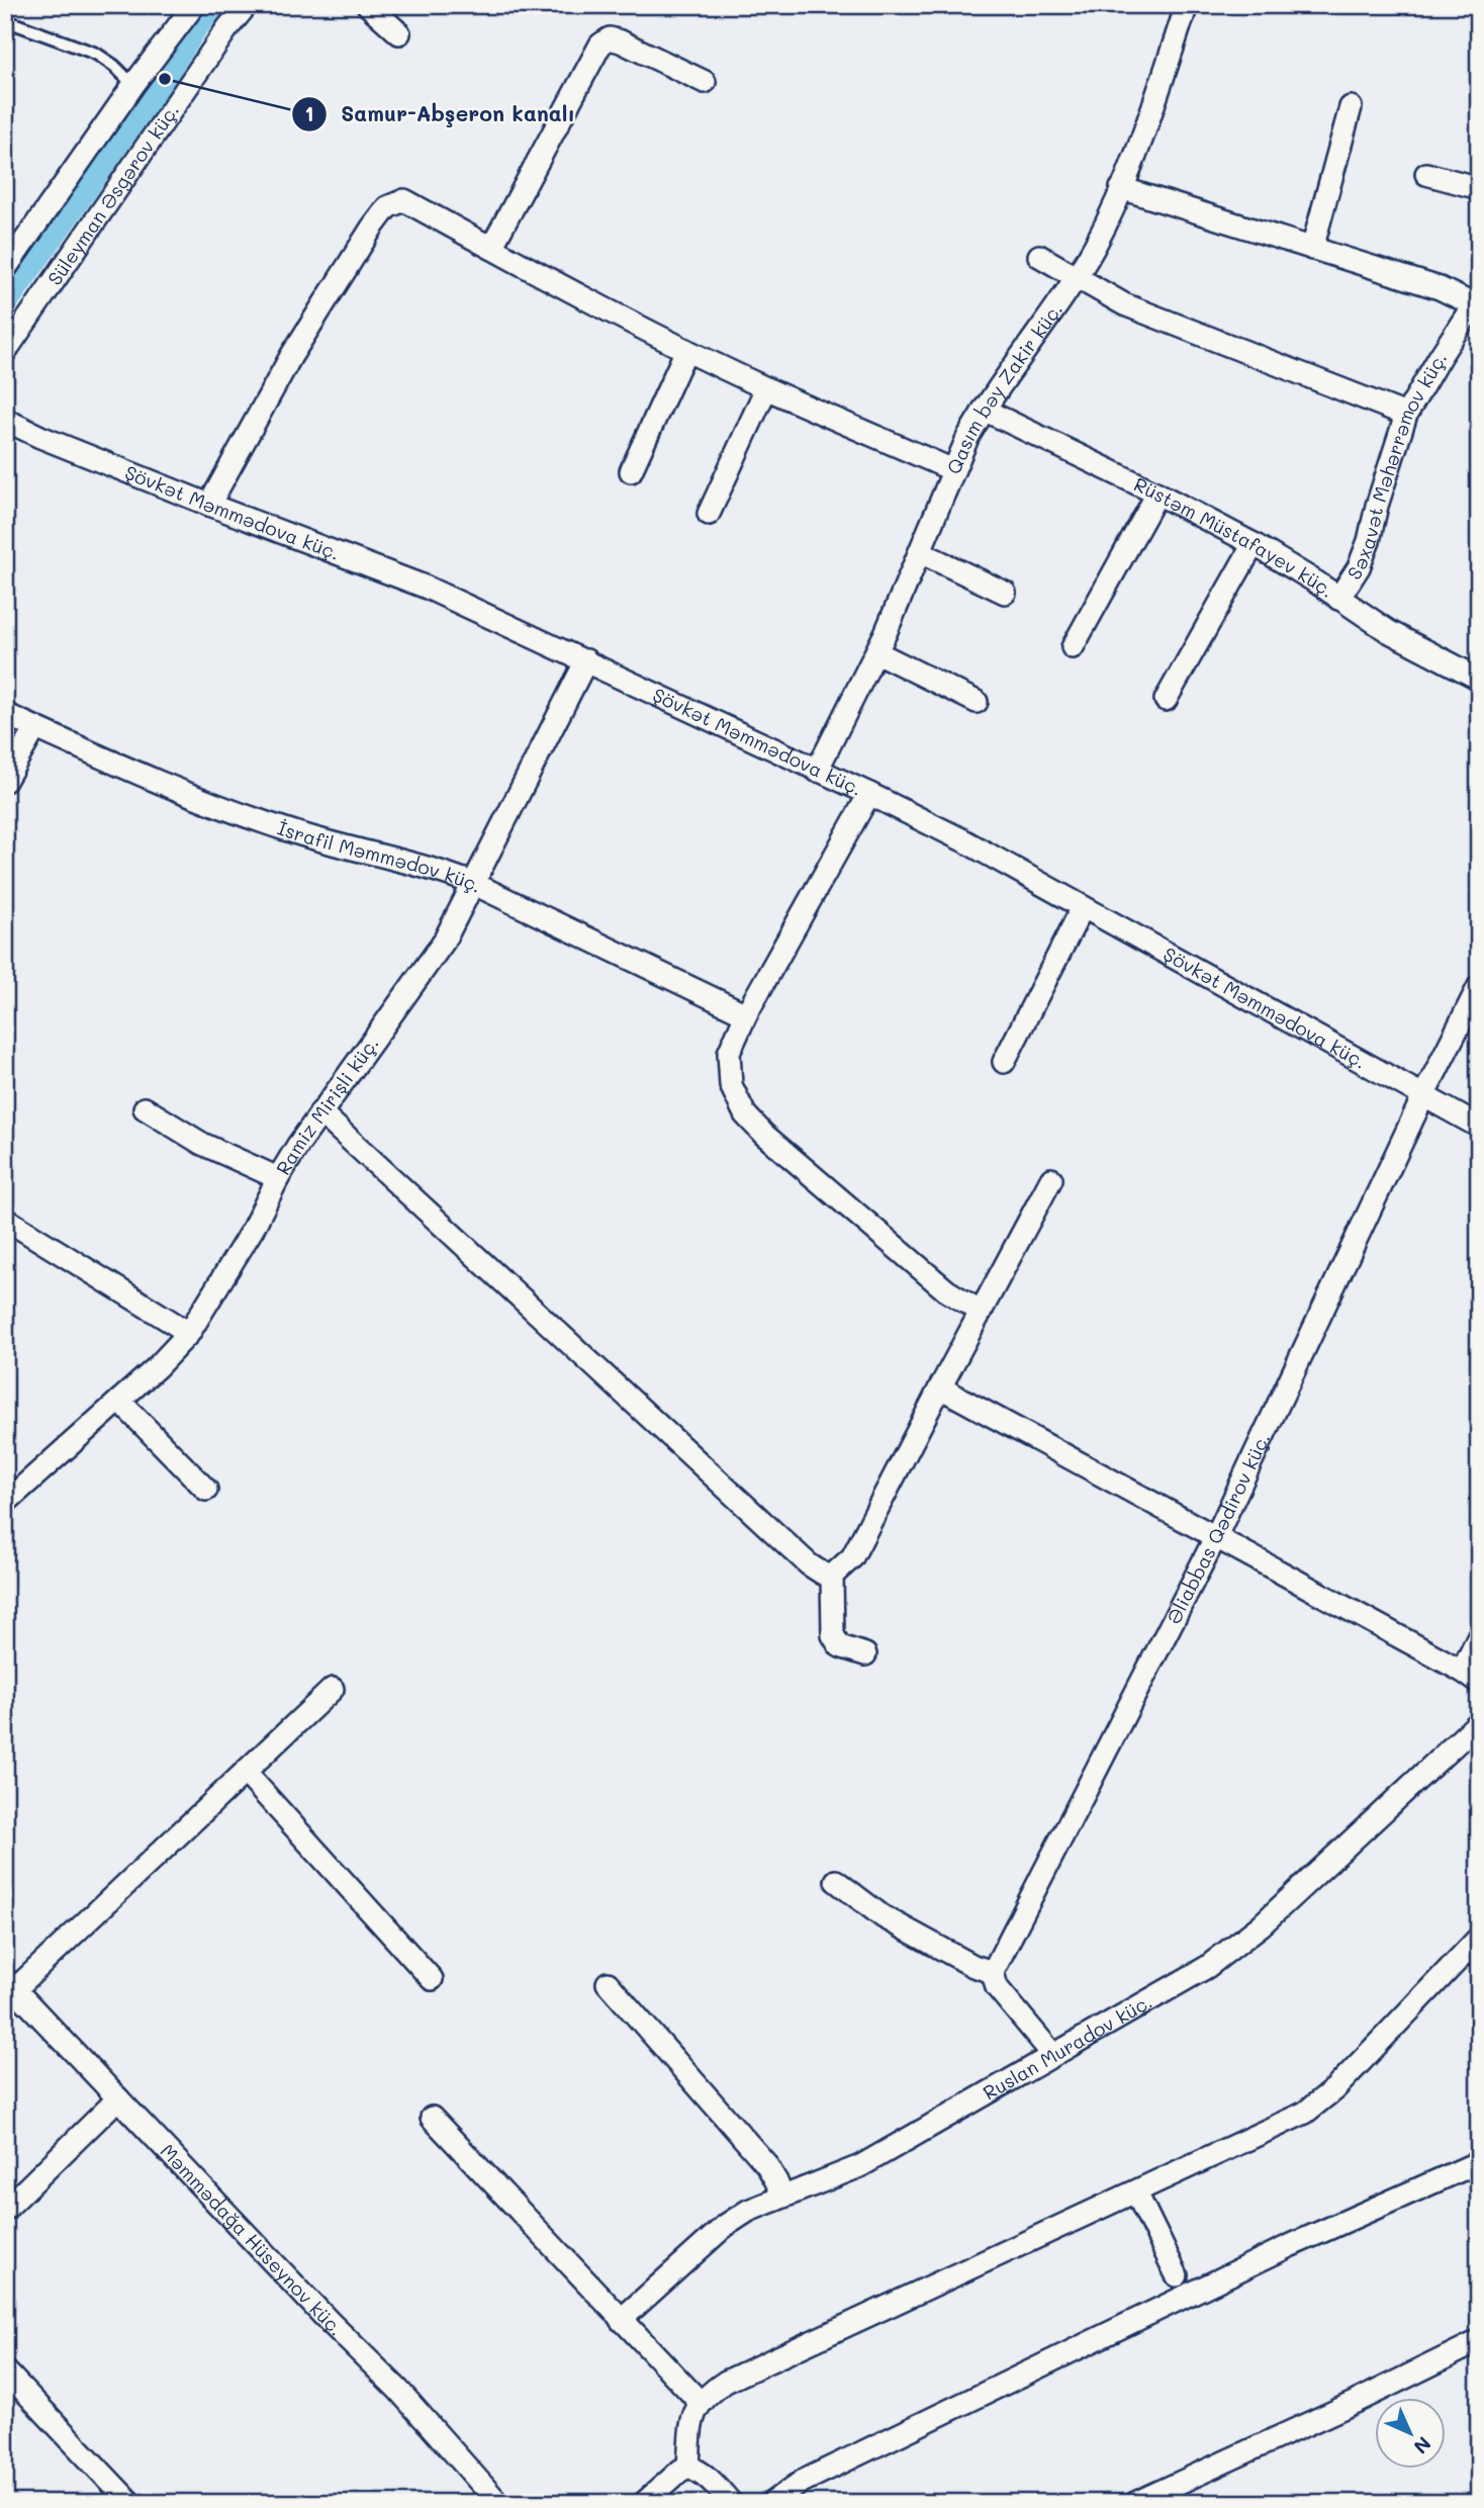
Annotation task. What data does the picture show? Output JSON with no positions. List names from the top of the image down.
{
  "streets": {
    "street": [
      "Süleyman Əsgərov küç.",
      "Qasım bəy Zakir küç.",
      "Səxavət Məhərrəmov küç.",
      "Şövkət Məmmədova küç.",
      "Rüstəm Müstafayev küç.",
      "İsrafil Məmmədov küç.",
      "Ramiz Mirişli küç.",
      "Əliabbas Qədirov küç.",
      "Ruslan Muradov küç.",
      "Məmmədağa Hüseynov küç."
    ]
  },
  "crossings": [
    ["Qasım bəy Zakir küç.", "Şövkət Məmmədova küç."],
    ["Qasım bəy Zakir küç.", "Rüstəm Müstafayev küç."],
    ["Səxavət Məhərrəmov küç.", "Rüstəm Müstafayev küç."],
    ["Şövkət Məmmədova küç.", "Ramiz Mirişli küç."],
    ["Şövkət Məmmədova küç.", "Əliabbas Qədirov küç."],
    ["İsrafil Məmmədov küç.", "Ramiz Mirişli küç."]
  ],
  "places": ["Samur-Abşeron kanalı"],
  "north": "bottom right"
}
